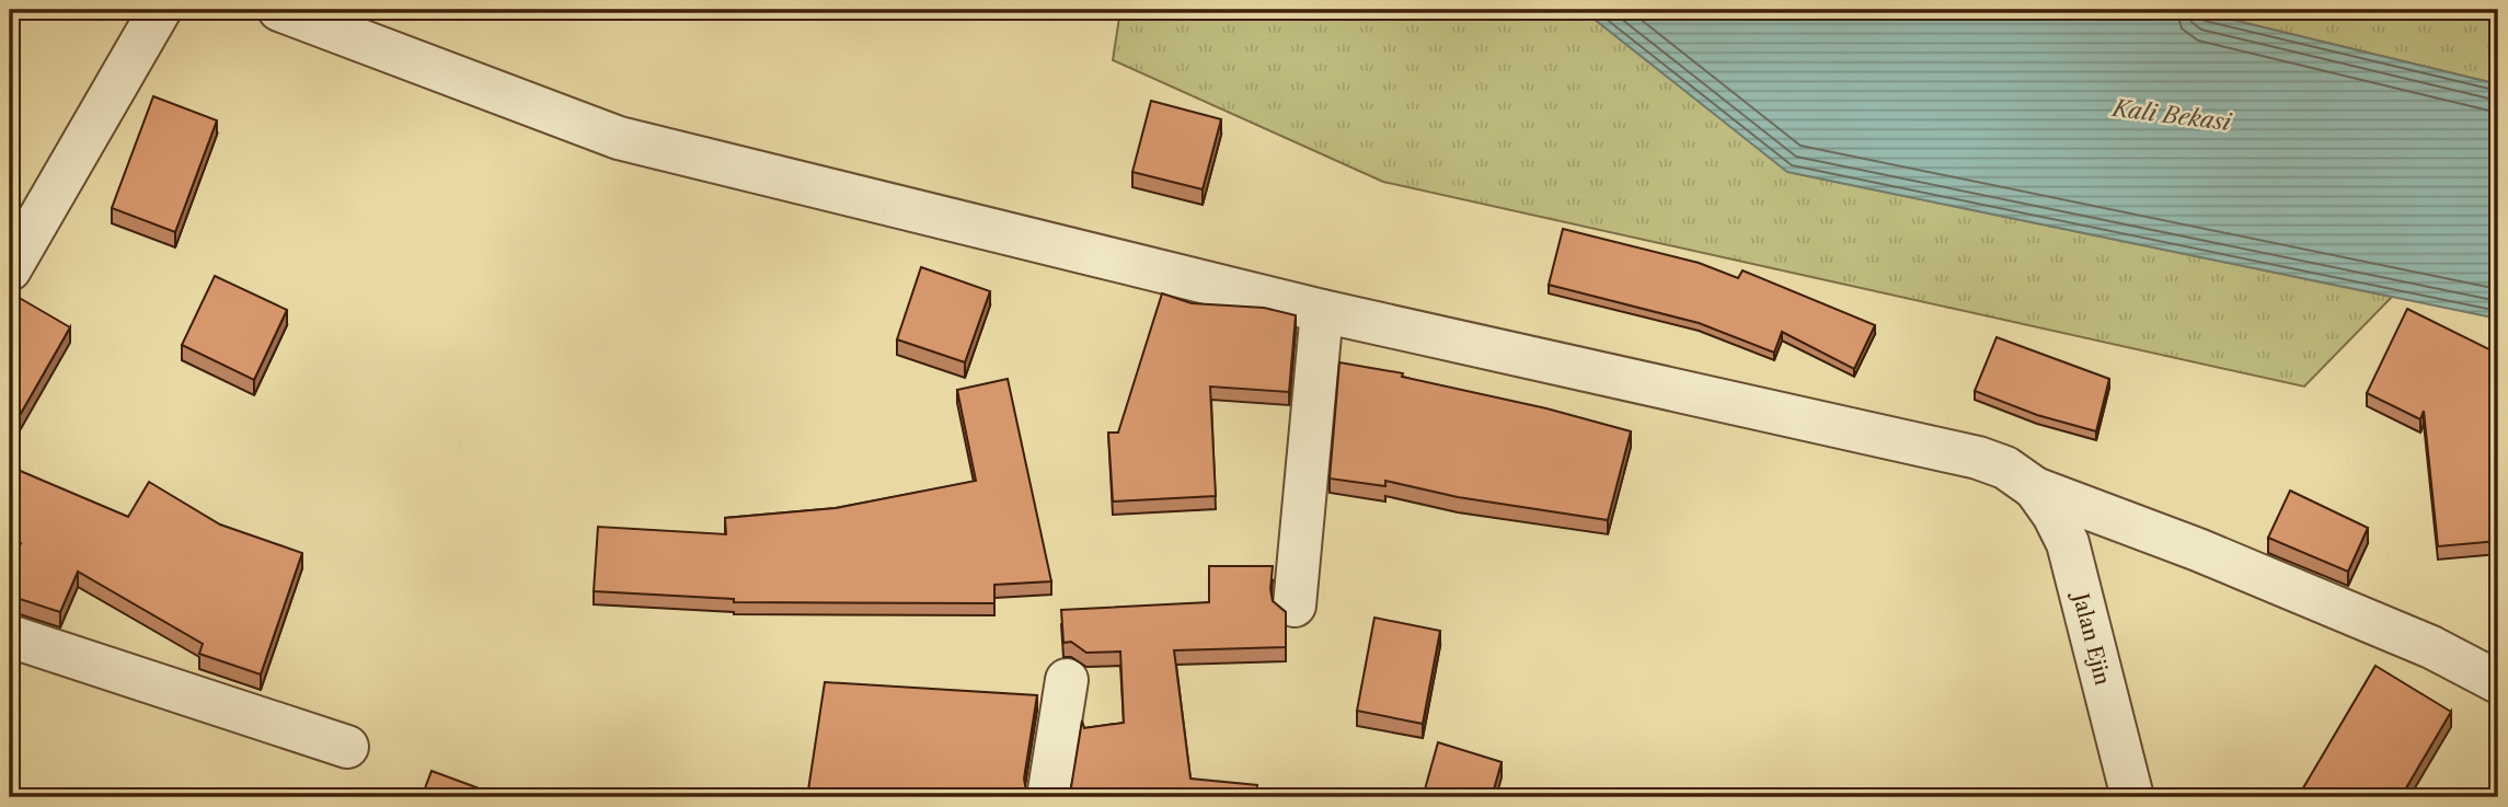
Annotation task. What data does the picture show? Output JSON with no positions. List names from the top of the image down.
{
  "streets": {
    "street": ["Jalan Ejin"]
  },
  "water": ["Kali Bekasi"]
}
